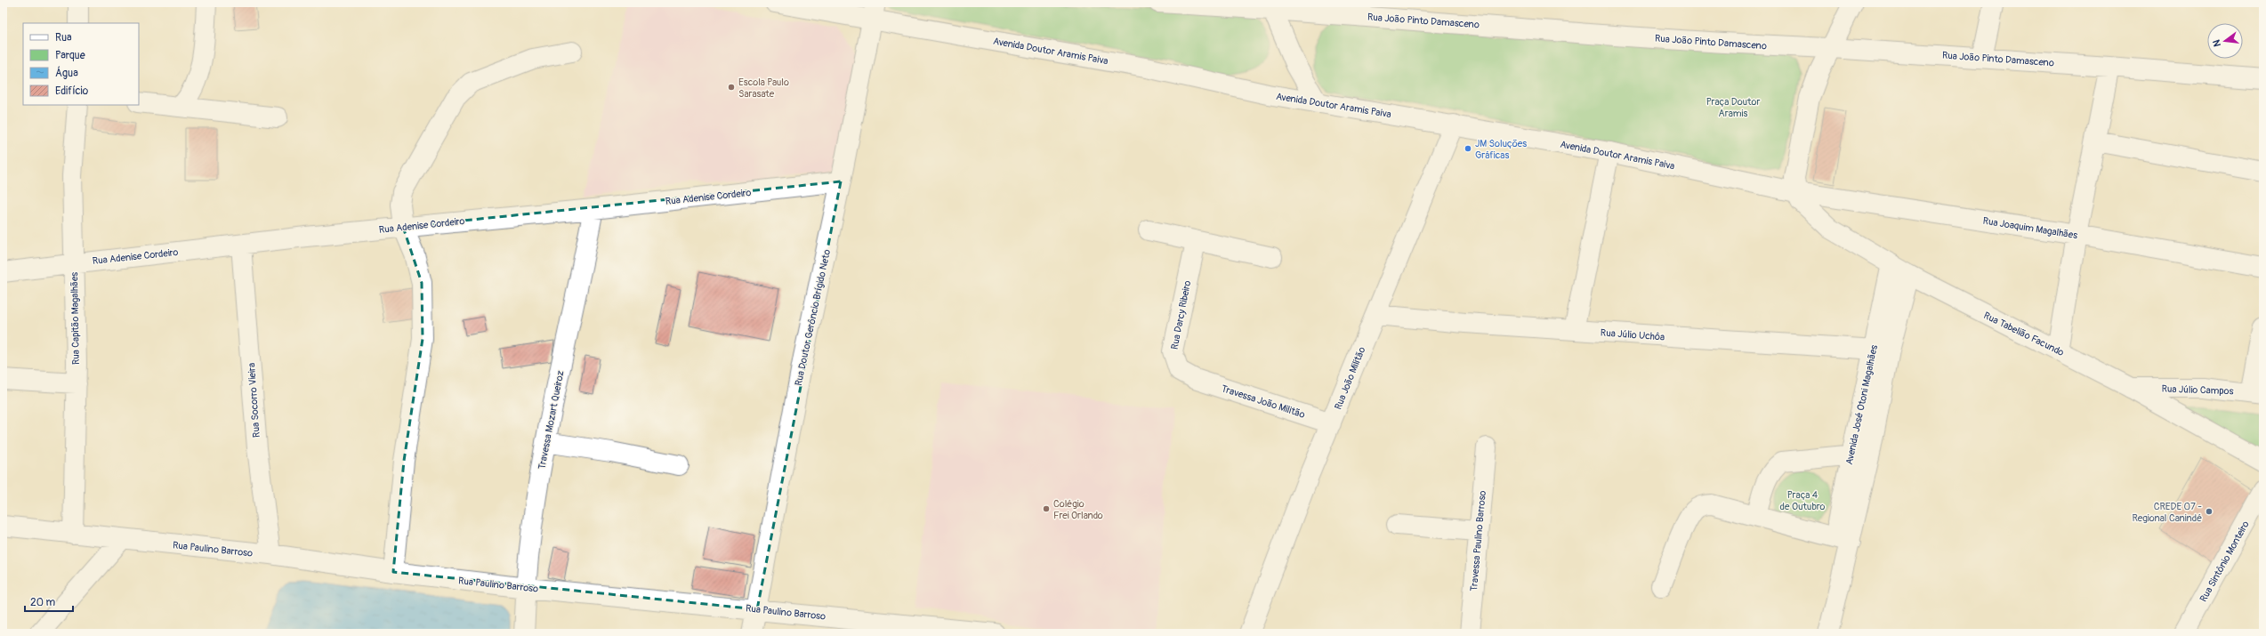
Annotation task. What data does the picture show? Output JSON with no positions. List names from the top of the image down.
{
  "streets": {
    "street": [
      "Rua João Pinto Damasceno",
      "Avenida Doutor Aramis Paiva",
      "Rua Adenise Cordeiro",
      "Rua Joaquim Magalhães",
      "Rua Darcy Ribeiro",
      "Rua Doutor Gerôncio Brígido Neto",
      "Rua Capitão Magalhães",
      "Rua Tabelião Facundo",
      "Rua Júlio Uchôa",
      "Rua João Militão",
      "Rua Júlio Campos",
      "Rua Socorro Vieira",
      "Travessa João Militão",
      "Avenida José Otoni Magalhães",
      "Travessa Mozart Queiroz",
      "Travessa Paulino Barroso",
      "Rua Paulino Barroso",
      "Rua Sintônio Monteiro"
    ]
  },
  "crossings": [
    ["Avenida Doutor Aramis Paiva", "Rua Joaquim Magalhães"],
    ["Avenida Doutor Aramis Paiva", "Rua Doutor Gerôncio Brígido Neto"],
    ["Avenida Doutor Aramis Paiva", "Rua Tabelião Facundo"],
    ["Avenida Doutor Aramis Paiva", "Rua João Militão"],
    ["Rua Adenise Cordeiro", "Rua Doutor Gerôncio Brígido Neto"],
    ["Rua Adenise Cordeiro", "Rua Capitão Magalhães"],
    ["Rua Adenise Cordeiro", "Rua Socorro Vieira"],
    ["Rua Adenise Cordeiro", "Travessa Mozart Queiroz"],
    ["Rua Joaquim Magalhães", "Rua Tabelião Facundo"],
    ["Rua Darcy Ribeiro", "Travessa João Militão"],
    ["Rua Doutor Gerôncio Brígido Neto", "Rua Paulino Barroso"],
    ["Rua Capitão Magalhães", "Rua Paulino Barroso"],
    ["Rua Tabelião Facundo", "Rua Júlio Campos"],
    ["Rua Tabelião Facundo", "Avenida José Otoni Magalhães"],
    ["Rua Júlio Uchôa", "Rua João Militão"],
    ["Rua Júlio Uchôa", "Avenida José Otoni Magalhães"],
    ["Rua João Militão", "Travessa João Militão"],
    ["Rua Socorro Vieira", "Rua Paulino Barroso"],
    ["Travessa Mozart Queiroz", "Rua Paulino Barroso"]
  ],
  "parks": ["Praça Doutor Aramis", "Praça 4 de Outubro"],
  "places": [
    "Escola Paulo Sarasate",
    "JM Soluções Gráficas",
    "Colégio Frei Orlando",
    "CREDE 07 - Regional Canindé"
  ],
  "legend": [
    "Rua",
    "Parque",
    "Água",
    "Edifício"
  ],
  "scale_bar": "20 m",
  "north": "left"
}
